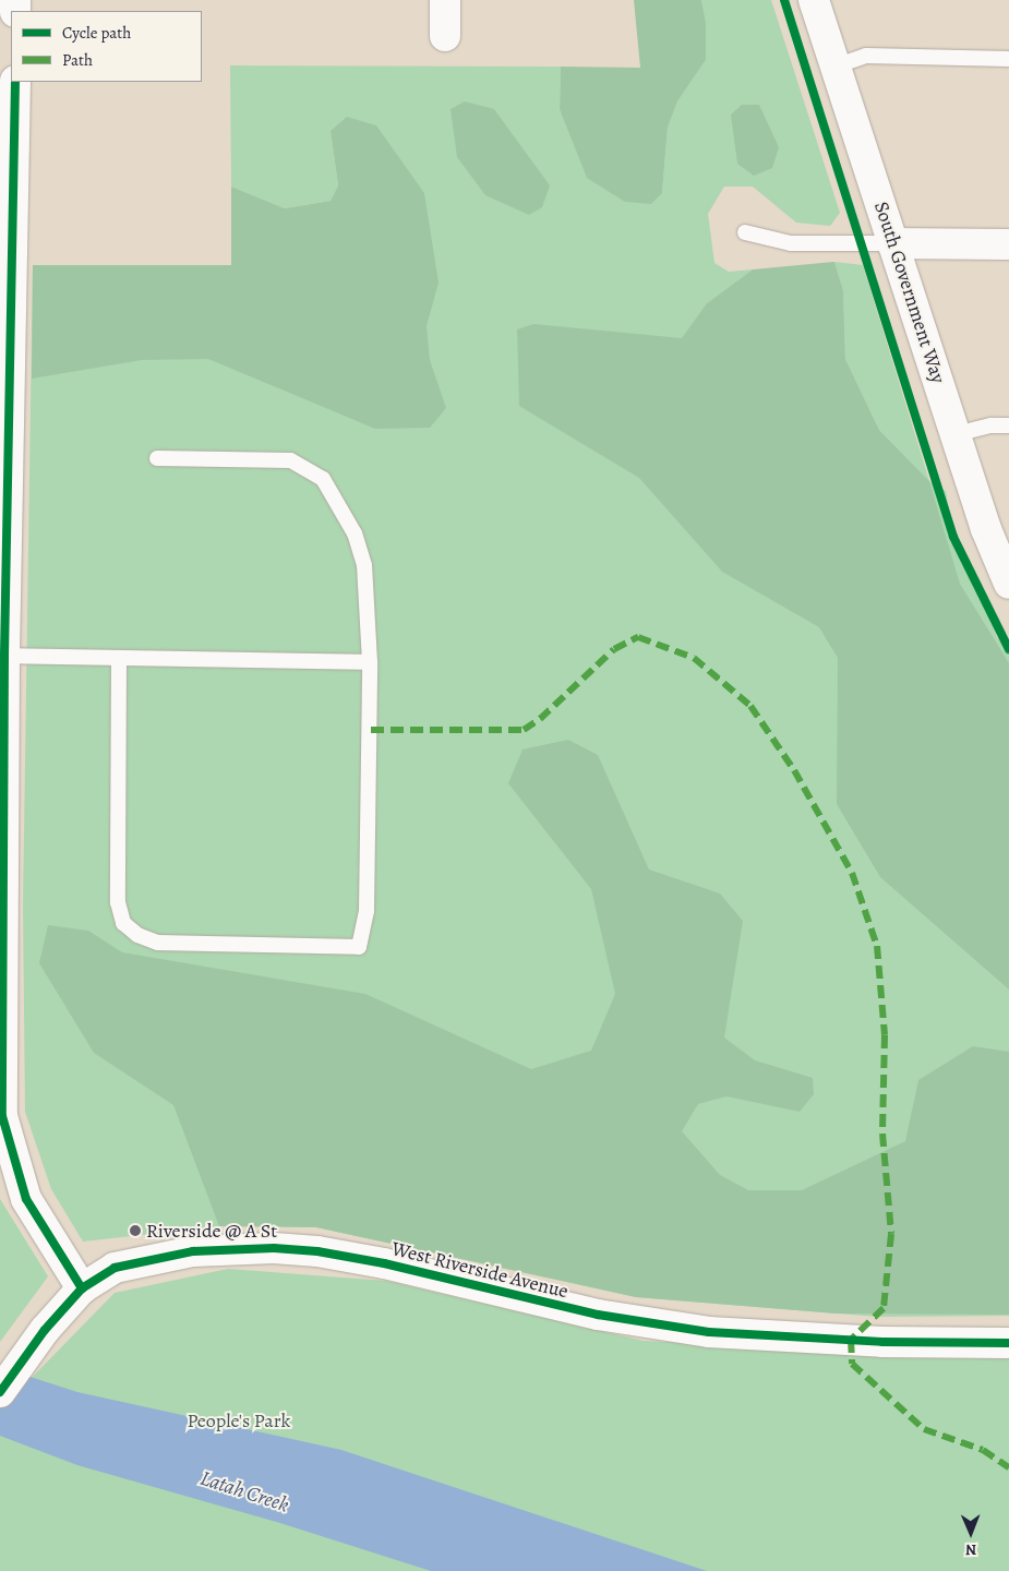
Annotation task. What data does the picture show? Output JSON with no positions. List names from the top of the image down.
{
  "streets": {
    "main road": ["South Government Way", "West Riverside Avenue"]
  },
  "water": ["Latah Creek"],
  "parks": ["People's Park"],
  "places": ["Riverside @ A St"],
  "legend": ["Cycle path", "Path"],
  "north": "bottom"
}
